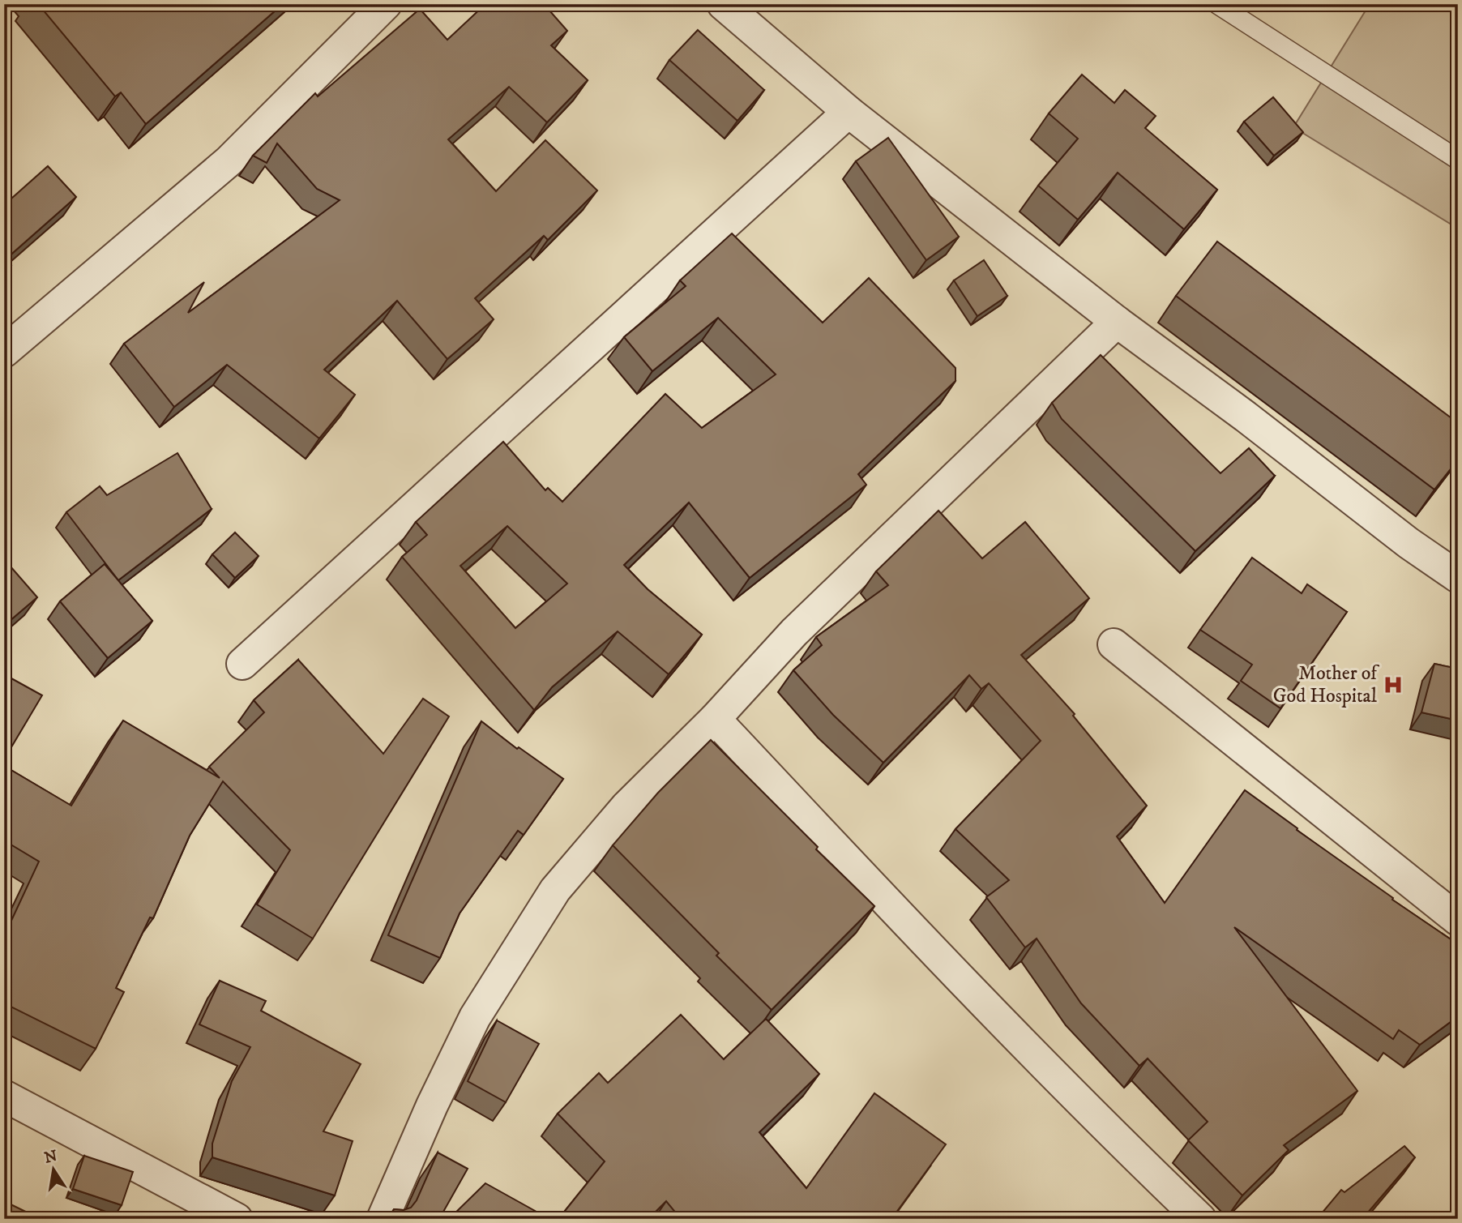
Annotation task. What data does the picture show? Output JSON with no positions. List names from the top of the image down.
{
  "places": {
    "hospital": ["Mother of God Hospital"]
  },
  "north": "top"
}
